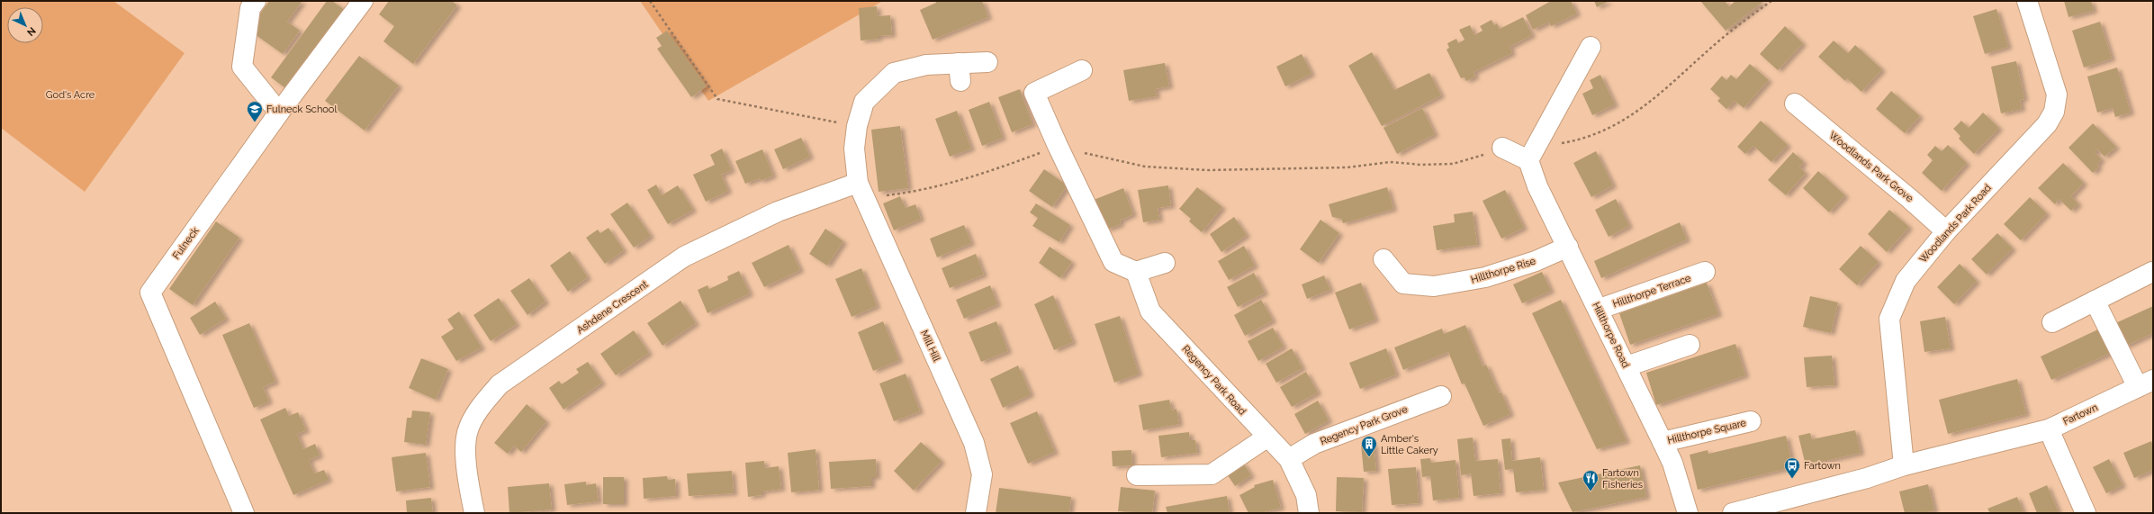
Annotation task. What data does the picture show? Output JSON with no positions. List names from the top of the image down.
{
  "streets": {
    "street": [
      "Woodlands Park Grove",
      "Woodlands Park Road",
      "Fulneck",
      "Hillthorpe Rise",
      "Hillthorpe Terrace",
      "Ashdene Crescent",
      "Hillthorpe Road",
      "Mill Hill",
      "Regency Park Road",
      "Fartown",
      "Regency Park Grove",
      "Hillthorpe Square"
    ]
  },
  "crossings": [
    ["Woodlands Park Grove", "Woodlands Park Road"],
    ["Woodlands Park Road", "Fartown"],
    ["Hillthorpe Rise", "Hillthorpe Road"],
    ["Hillthorpe Terrace", "Hillthorpe Road"],
    ["Ashdene Crescent", "Mill Hill"],
    ["Hillthorpe Road", "Hillthorpe Square"],
    ["Regency Park Road", "Regency Park Grove"]
  ],
  "parks": ["God's Acre"],
  "places": {
    "school or university": ["Fulneck School"],
    "building": ["Amber's Little Cakery"],
    "bus stop": ["Fartown"],
    "restaurant": ["Fartown Fisheries"]
  },
  "north": "bottom right"
}
